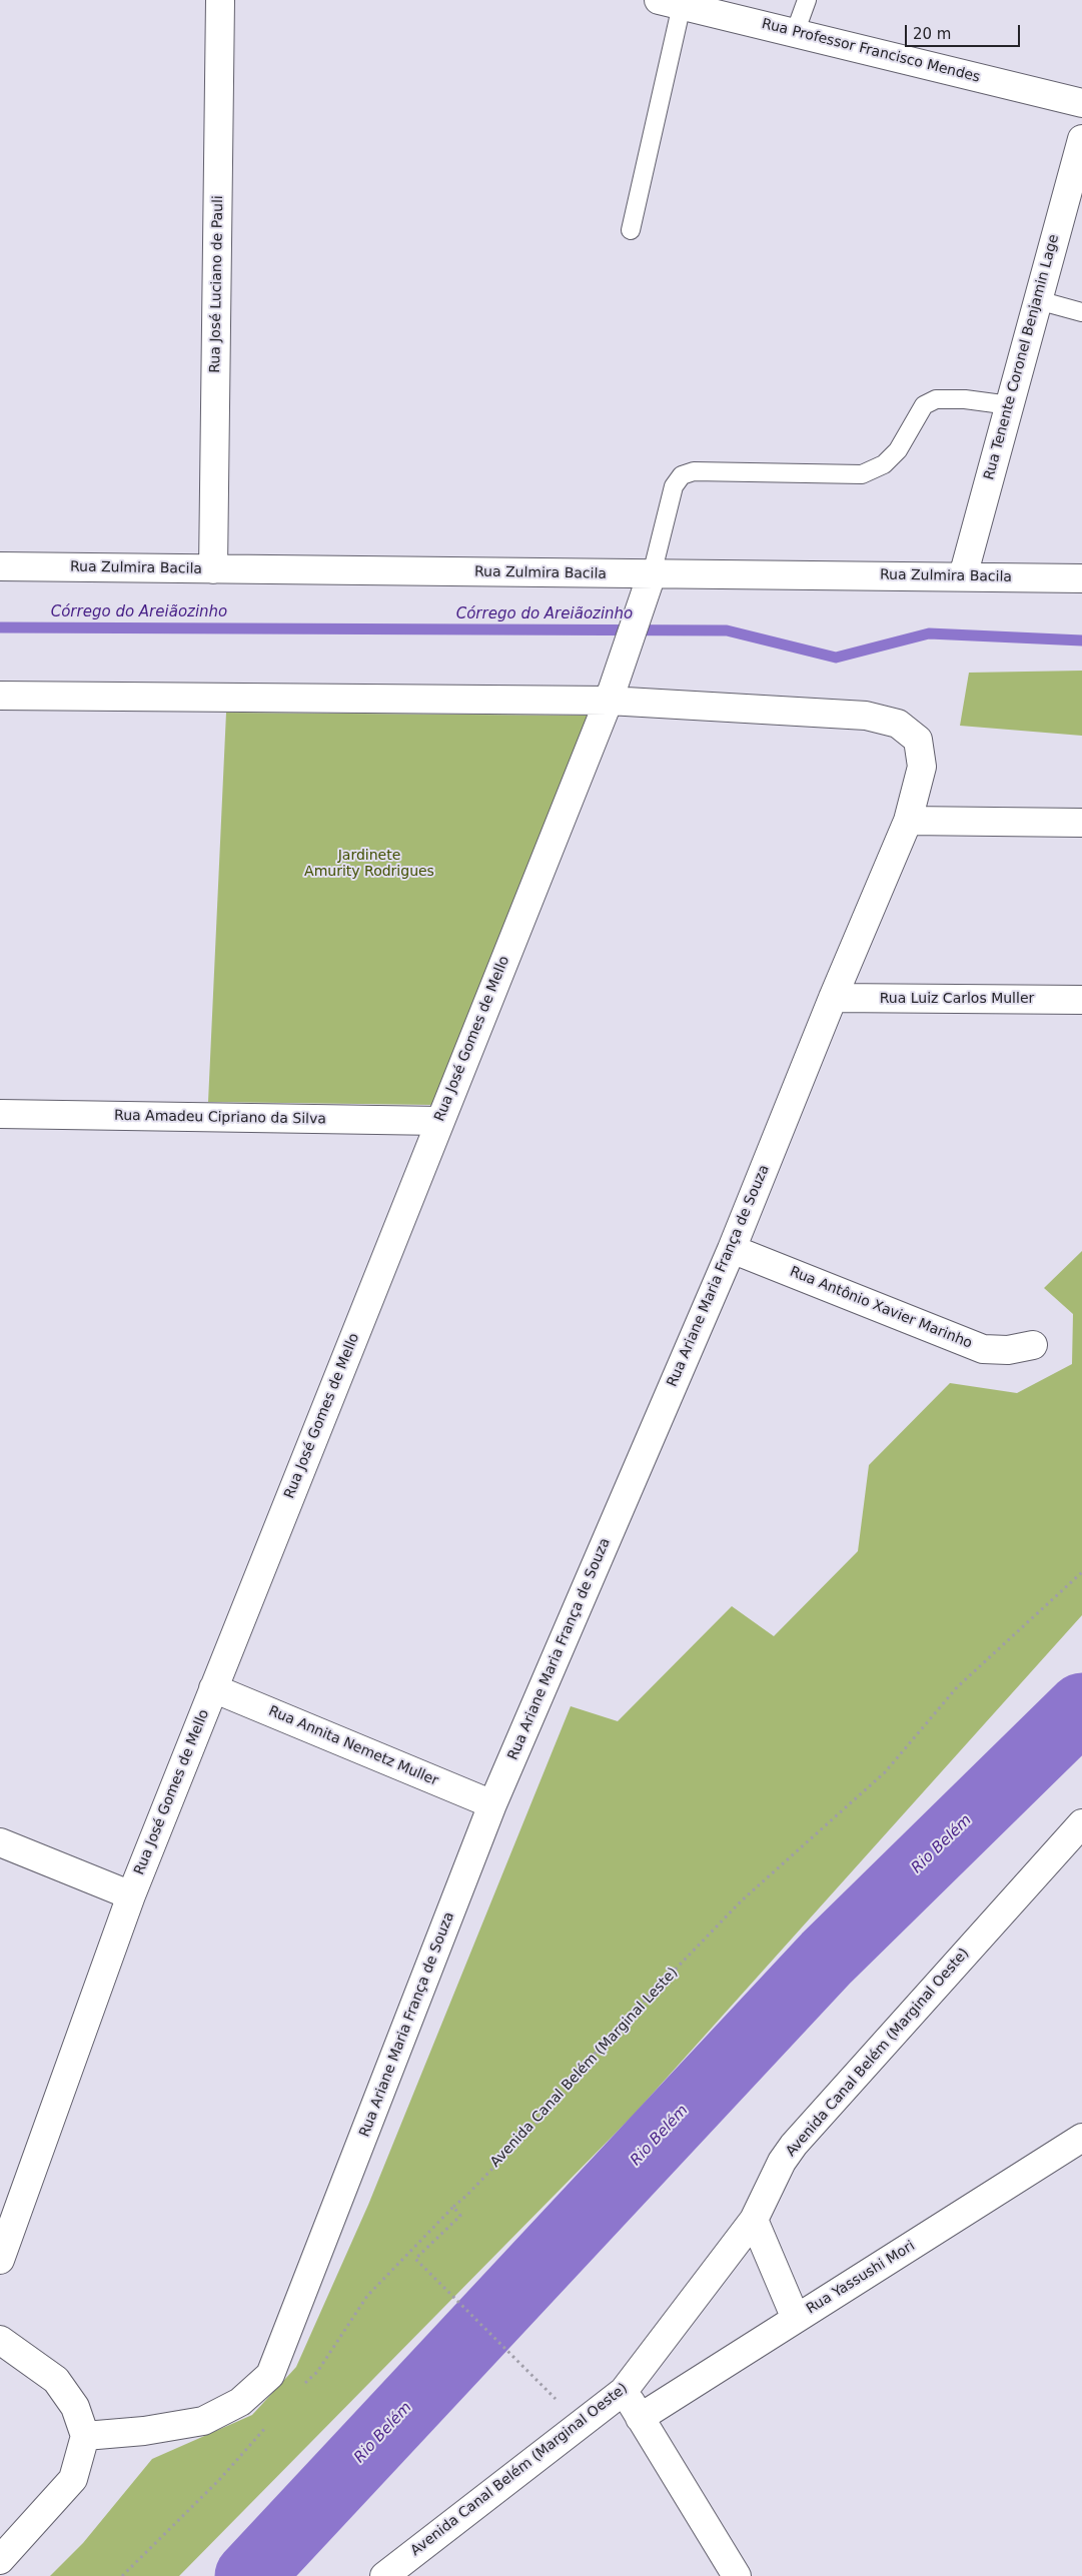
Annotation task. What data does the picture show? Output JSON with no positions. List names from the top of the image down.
{
  "streets": {
    "street": [
      "Rua Professor Francisco Mendes",
      "Rua José Luciano de Pauli",
      "Rua Tenente Coronel Benjamin Lage",
      "Rua Zulmira Bacila",
      "Rua Luiz Carlos Muller",
      "Rua José Gomes de Mello",
      "Rua Amadeu Cipriano da Silva",
      "Rua Ariane Maria França de Souza",
      "Rua Antônio Xavier Marinho",
      "Rua Annita Nemetz Muller",
      "Avenida Canal Belém (Marginal Oeste)",
      "Rua Yassushi Mori"
    ],
    "path": ["Avenida Canal Belém (Marginal Leste)"]
  },
  "crossings": [
    ["Rua José Luciano de Pauli", "Rua Zulmira Bacila"],
    ["Rua Tenente Coronel Benjamin Lage", "Rua Zulmira Bacila"],
    ["Rua Zulmira Bacila", "Rua José Gomes de Mello"],
    ["Rua Luiz Carlos Muller", "Rua Ariane Maria França de Souza"],
    ["Rua José Gomes de Mello", "Rua Amadeu Cipriano da Silva"],
    ["Rua José Gomes de Mello", "Rua Ariane Maria França de Souza"],
    ["Rua José Gomes de Mello", "Rua Annita Nemetz Muller"],
    ["Rua Ariane Maria França de Souza", "Rua Antônio Xavier Marinho"],
    ["Rua Ariane Maria França de Souza", "Rua Annita Nemetz Muller"]
  ],
  "water": ["Córrego do Areiãozinho", "Rio Belém"],
  "parks": ["Jardinete Amurity Rodrigues"],
  "scale_bar": "20 m"
}
